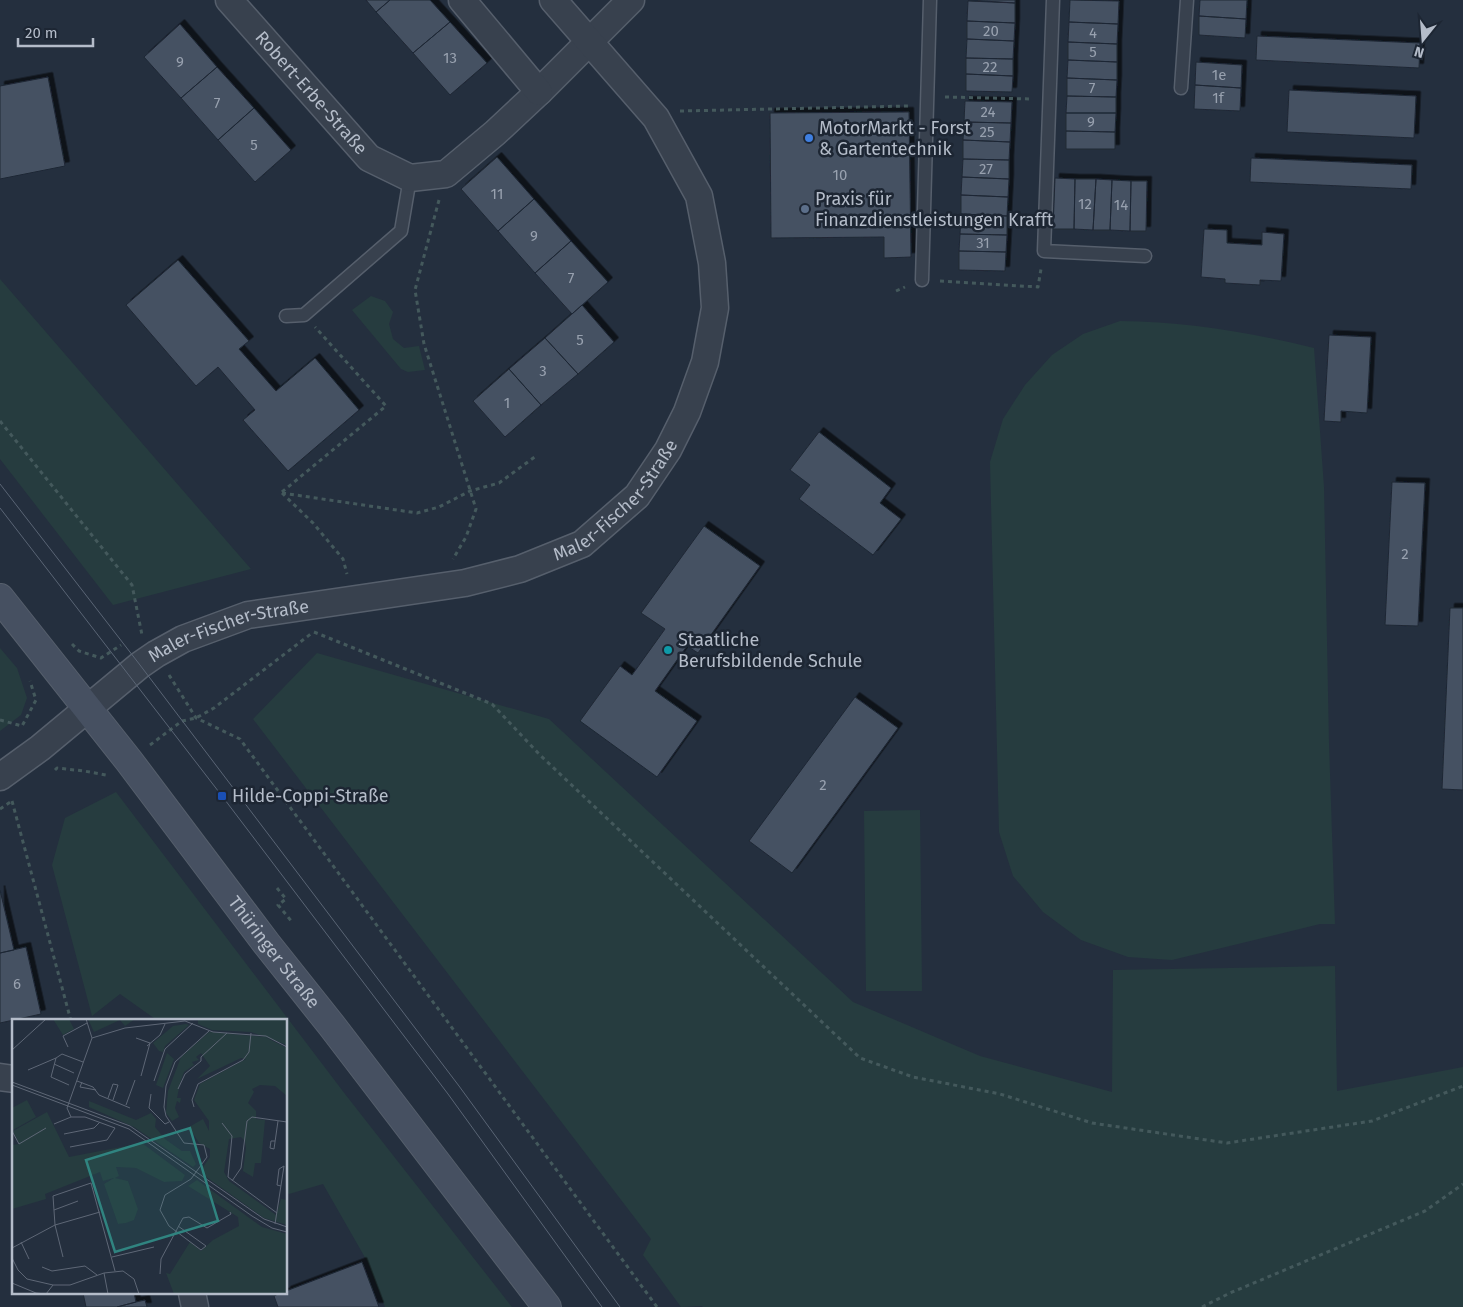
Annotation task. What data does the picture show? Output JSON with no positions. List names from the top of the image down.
{
  "streets": {
    "main road": ["Thüringer Straße"],
    "street": ["Robert-Erbe-Straße", "Maler-Fischer-Straße"]
  },
  "crossings": [
    ["Maler-Fischer-Straße", "Thüringer Straße"]
  ],
  "places": {
    "other": ["MotorMarkt - Forst & Gartentechnik", "Praxis für Finanzdienstleistungen Krafft", "Staatliche Berufsbildende Schule"],
    "transit": ["Hilde-Coppi-Straße"]
  },
  "house_numbers": [
    "20",
    "4",
    "5",
    "13",
    "9",
    "22",
    "1e",
    "7",
    "1f",
    "7",
    "24",
    "9",
    "25",
    "5",
    "27",
    "10",
    "11",
    "12",
    "14",
    "9",
    "31",
    "7",
    "5",
    "3",
    "1",
    "2",
    "2",
    "6"
  ],
  "scale_bar": "20 m",
  "north": "bottom"
}
